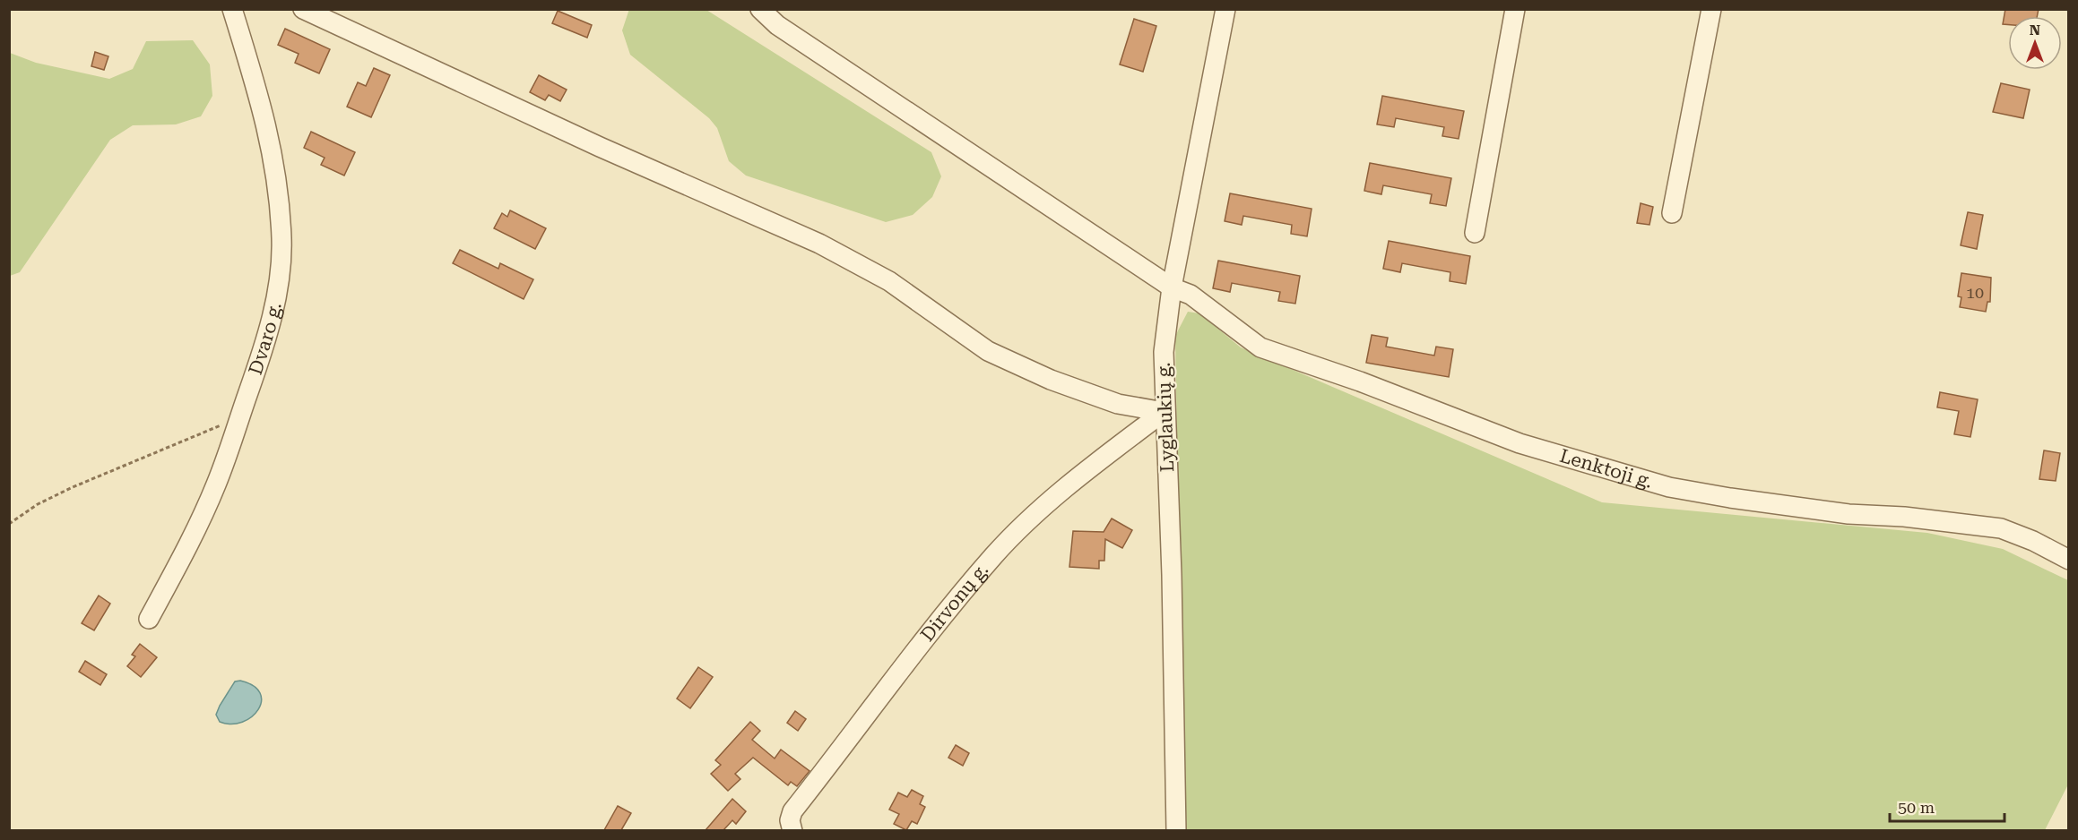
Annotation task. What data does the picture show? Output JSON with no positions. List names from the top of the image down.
{
  "streets": {
    "street": [
      "Dvaro g.",
      "Lyglaukių g.",
      "Lenktoji g.",
      "Dirvonų g."
    ]
  },
  "crossings": [
    ["Lyglaukių g.", "Lenktoji g."],
    ["Lyglaukių g.", "Dirvonų g."]
  ],
  "house_numbers": ["10"],
  "scale_bar": "50 m",
  "north": "top"
}
